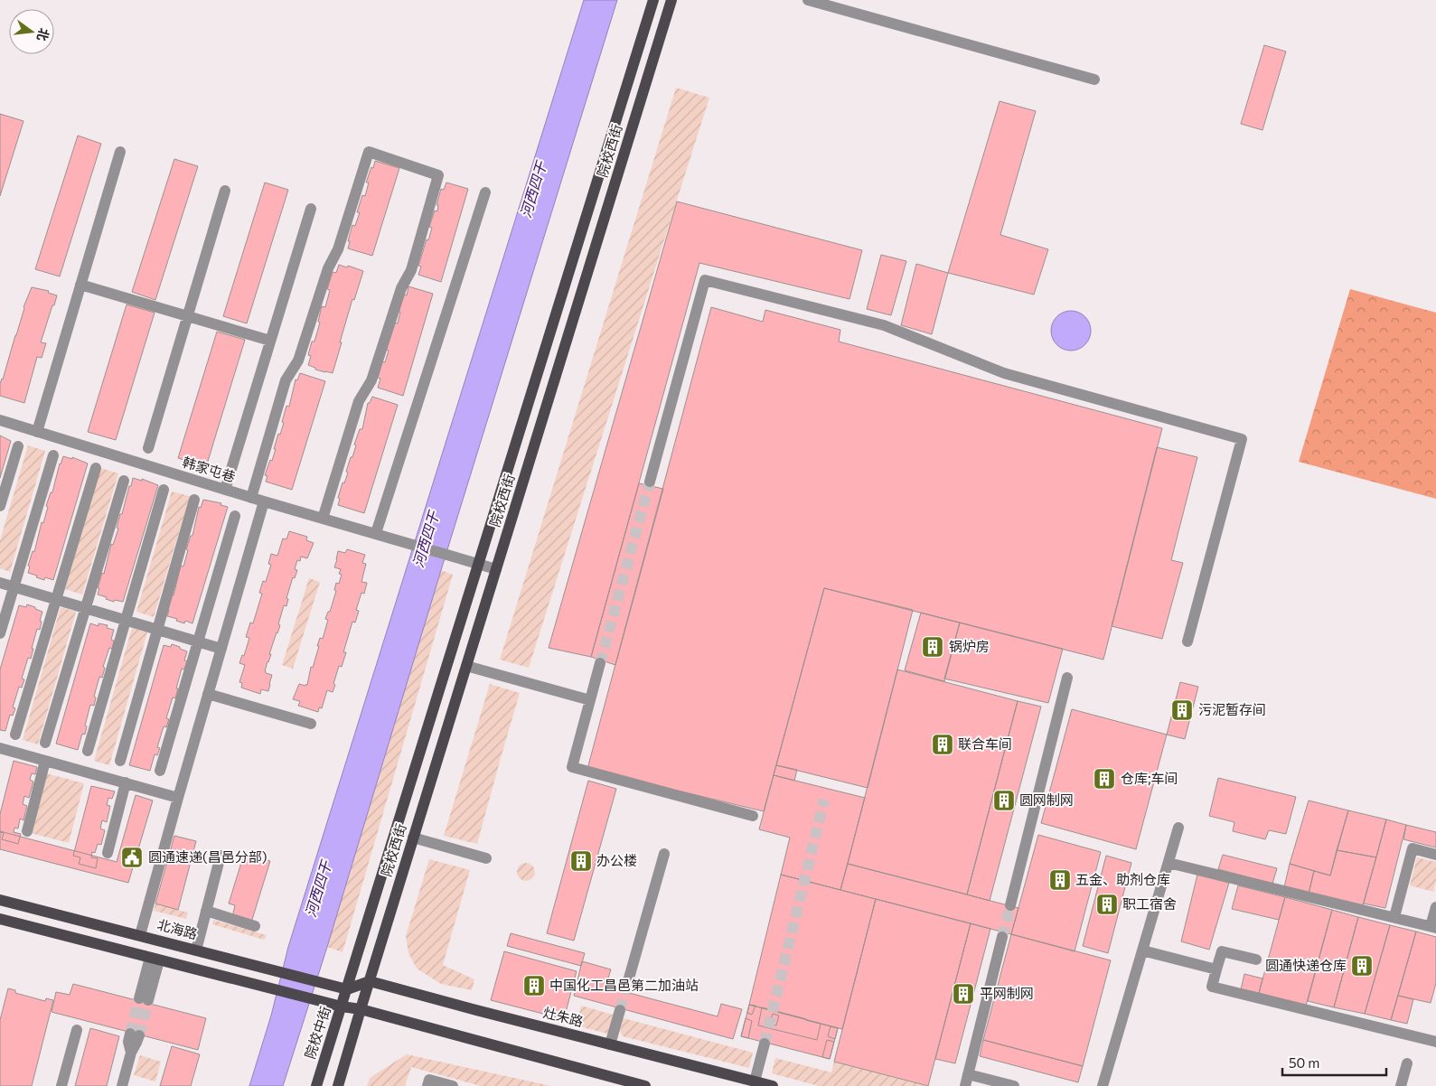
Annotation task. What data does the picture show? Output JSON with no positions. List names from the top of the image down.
{
  "streets": {
    "main road": [
      "院校西街",
      "北海路",
      "灶朱路",
      "院校中街"
    ],
    "street": ["韩家屯巷"]
  },
  "crossings": [
    ["院校西街", "韩家屯巷"],
    ["院校西街", "北海路"],
    ["院校西街", "灶朱路"],
    ["院校西街", "院校中街"],
    ["北海路", "院校中街"]
  ],
  "water": ["河西四干"],
  "places": {
    "building": [
      "锅炉房",
      "污泥暂存间",
      "联合车间",
      "仓库;车间",
      "圆网制网",
      "办公楼",
      "五金、助剂仓库",
      "职工宿舍",
      "圆通快递仓库",
      "中国化工昌邑第二加油站",
      "平网制网"
    ],
    "public building": ["圆通速递(昌邑分部)"]
  },
  "scale_bar": "50 m",
  "north": "right"
}
